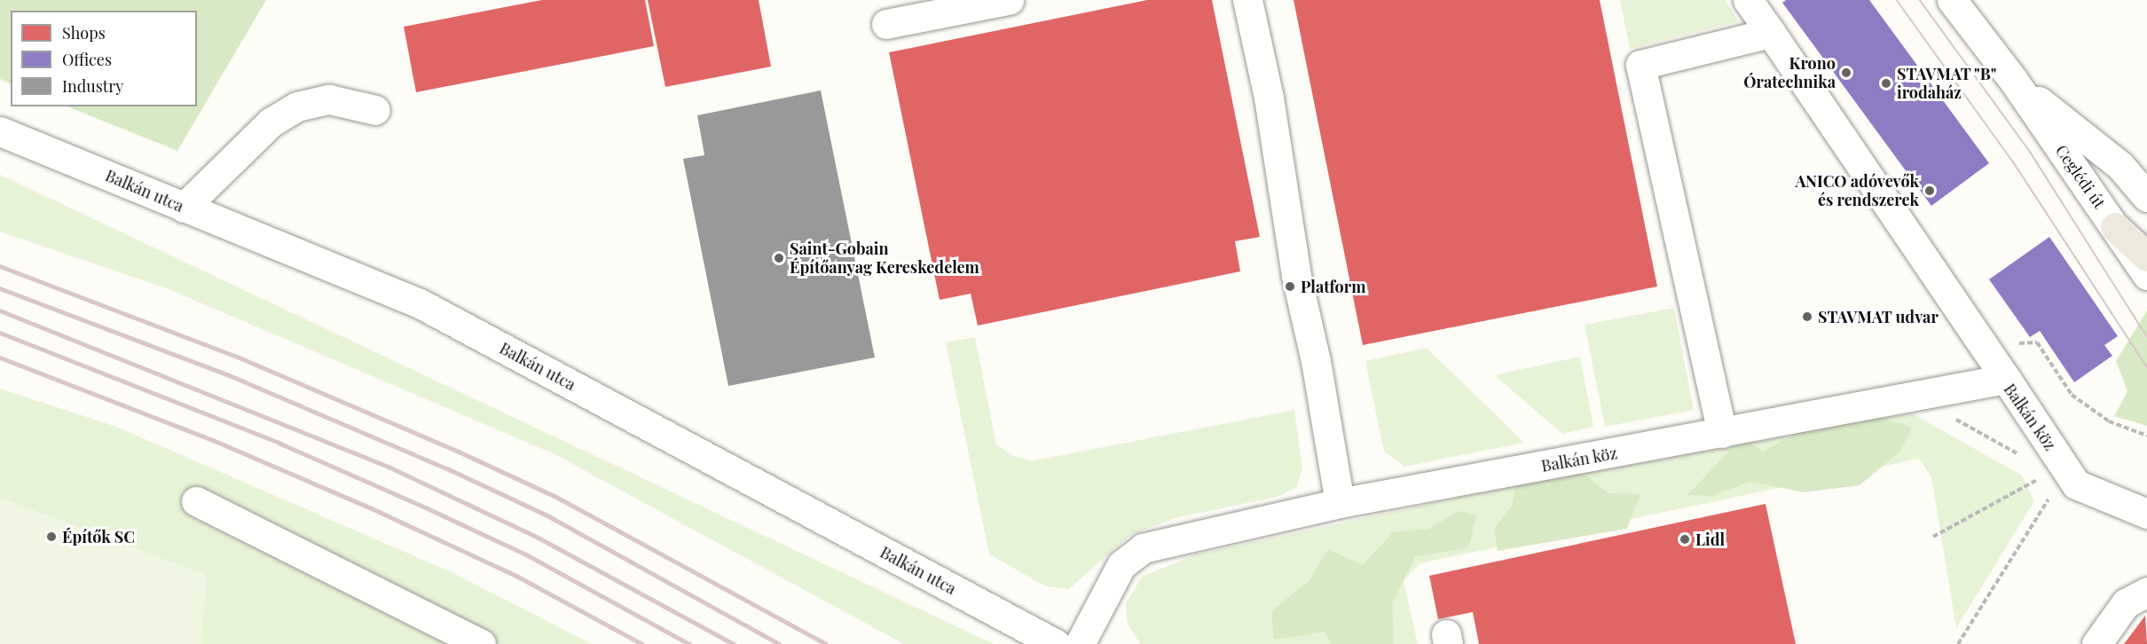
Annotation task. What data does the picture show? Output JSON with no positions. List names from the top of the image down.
{
  "streets": {
    "street": ["Ceglédi út", "Balkán utca", "Balkán köz"]
  },
  "places": [
    "Krono Óratechnika",
    "STAVMAT \"B\" irodaház",
    "ANICO adóvevők és rendszerek",
    "Saint-Gobain Építőanyag Kereskedelem",
    "Platform",
    "STAVMAT udvar",
    "Építők SC",
    "Lidl"
  ],
  "legend": ["Shops", "Offices", "Industry"]
}
